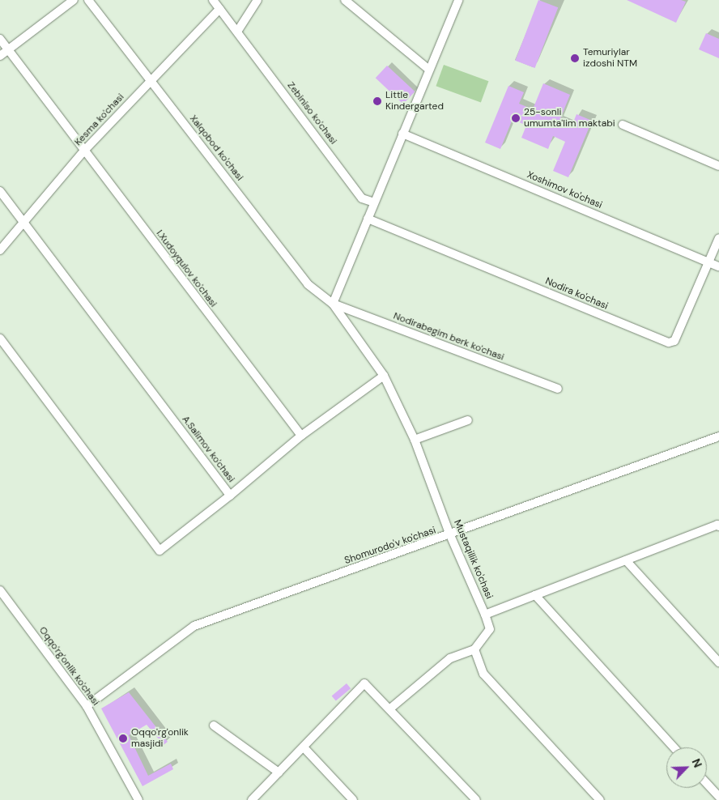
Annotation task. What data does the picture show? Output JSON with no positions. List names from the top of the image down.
{
  "streets": {
    "street": [
      "Zebiniso ko'chasi",
      "Kesma ko'chasi",
      "Xalqobod ko'chasi",
      "Xoshimov ko'chasi",
      "I.Xudoyqulov ko'chasi",
      "Nodira ko'chasi",
      "Nodirabegim berk ko'chasi",
      "A.Salimov ko'chasi",
      "Shomurodo'v ko'chasi",
      "Mustaqillik ko'chasi",
      "Oqqo'rg'onlik ko'chasi"
    ]
  },
  "crossings": [
    ["Zebiniso ko'chasi", "Kesma ko'chasi"],
    ["Kesma ko'chasi", "Xalqobod ko'chasi"],
    ["Kesma ko'chasi", "I.Xudoyqulov ko'chasi"],
    ["Kesma ko'chasi", "A.Salimov ko'chasi"],
    ["Xalqobod ko'chasi", "Nodirabegim berk ko'chasi"],
    ["Xalqobod ko'chasi", "Mustaqillik ko'chasi"],
    ["Xoshimov ko'chasi", "Nodira ko'chasi"],
    ["Nodirabegim berk ko'chasi", "Mustaqillik ko'chasi"],
    ["Shomurodo'v ko'chasi", "Mustaqillik ko'chasi"],
    ["Shomurodo'v ko'chasi", "Oqqo'rg'onlik ko'chasi"]
  ],
  "places": [
    "Temuriylar izdoshi NTM",
    "Little Kindergarted",
    "25-sonli umumta'lim maktabi",
    "Oqqo'rg'onlik masjidi"
  ],
  "north": "top right"
}
